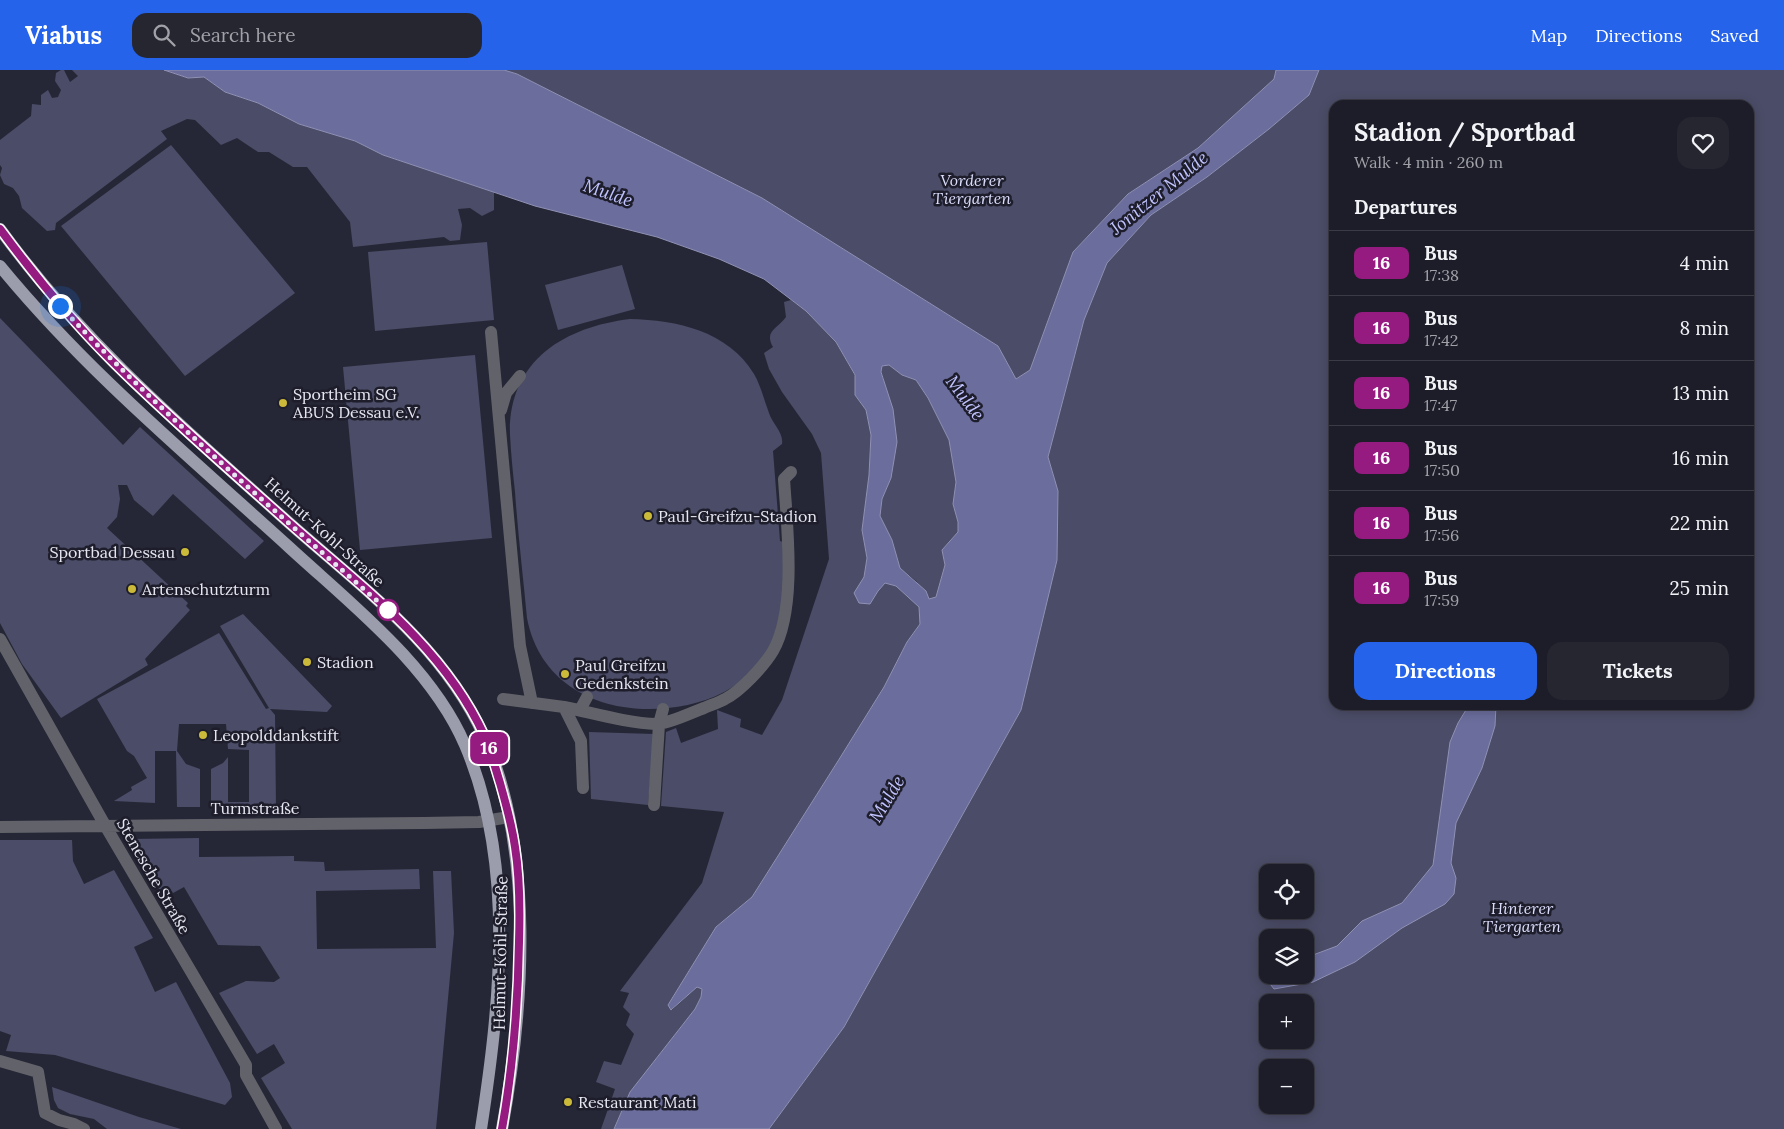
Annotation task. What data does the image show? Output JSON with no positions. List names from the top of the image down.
{
  "streets": {
    "main road": ["Helmut-Kohl-Straße"],
    "street": ["Turmstraße", "Stenesche Straße"]
  },
  "crossings": [
    ["Helmut-Kohl-Straße", "Turmstraße"],
    ["Turmstraße", "Stenesche Straße"]
  ],
  "water": ["Mulde", "Jonitzer Mulde"],
  "parks": ["Vorderer Tiergarten", "Hinterer Tiergarten"],
  "places": [
    "Sportheim SG ABUS Dessau e.V.",
    "Paul-Greifzu-Stadion",
    "Sportbad Dessau",
    "Artenschutzturm",
    "Stadion",
    "Paul Greifzu Gedenkstein",
    "Leopolddankstift",
    "Restaurant Mati"
  ],
  "lines": ["bus line 16"],
  "page": {
    "header": "Viabus",
    "search": "Search here",
    "nav": ["Map", "Directions", "Saved"],
    "on_map": "16",
    "heading": [
      ["Stadion / Sportbad", "Walk · 4 min · 260 m"],
      "Departures"
    ],
    "list": [
      {
        "mark": "16",
        "name": "Bus",
        "note": "17:38",
        "value": "4 min"
      },
      {
        "mark": "16",
        "name": "Bus",
        "note": "17:42",
        "value": "8 min"
      },
      {
        "mark": "16",
        "name": "Bus",
        "note": "17:47",
        "value": "13 min"
      },
      {
        "mark": "16",
        "name": "Bus",
        "note": "17:50",
        "value": "16 min"
      },
      {
        "mark": "16",
        "name": "Bus",
        "note": "17:56",
        "value": "22 min"
      },
      {
        "mark": "16",
        "name": "Bus",
        "note": "17:59",
        "value": "25 min"
      }
    ],
    "buttons": ["Directions", "Tickets"],
    "map_buttons": ["+", "−"]
  }
}
